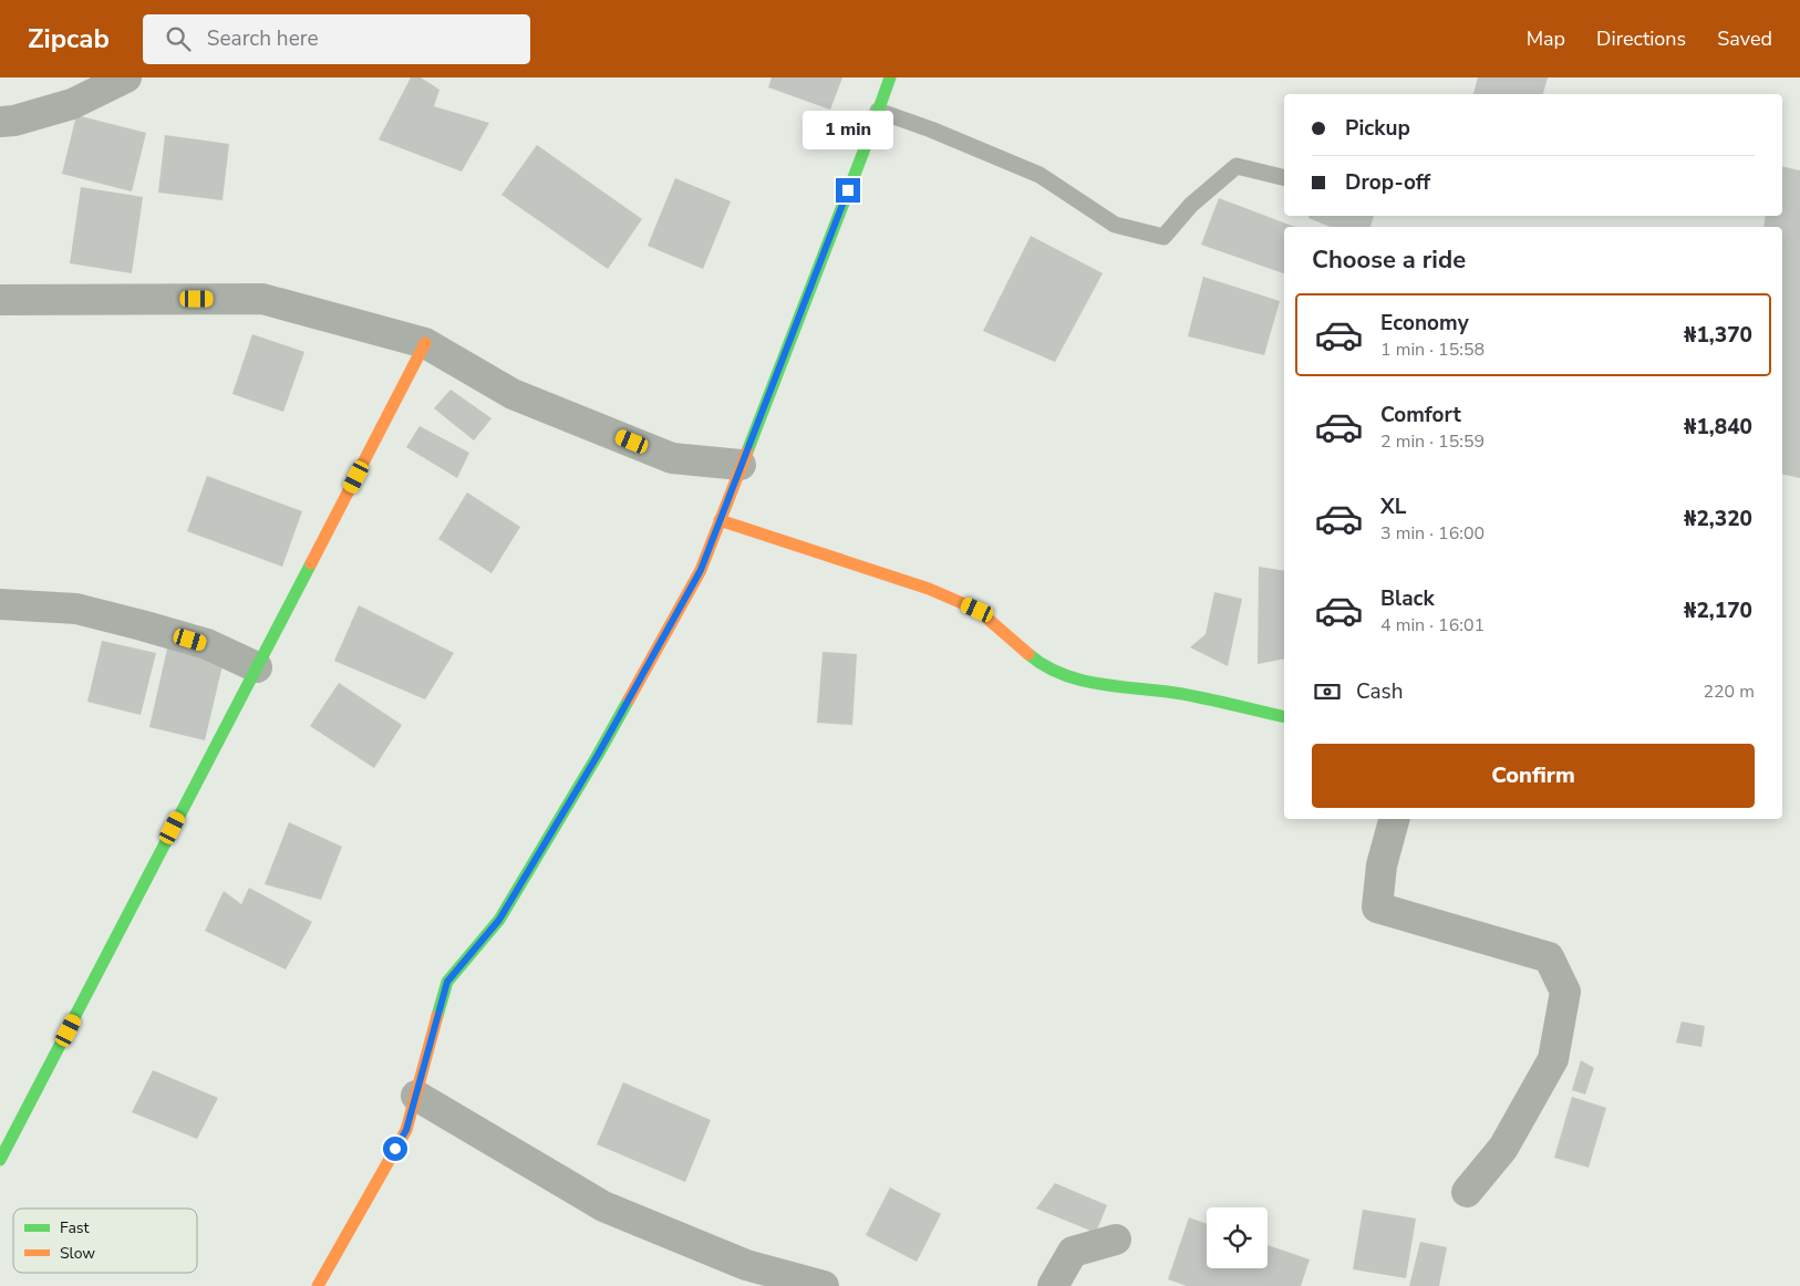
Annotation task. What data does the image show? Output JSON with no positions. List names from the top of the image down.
{
  "legend": ["Fast", "Slow"],
  "page": {
    "header": "Zipcab",
    "search": "Search here",
    "nav": ["Map", "Directions", "Saved"],
    "banner": ["Pickup", "Drop-off"],
    "bubble": "1 min",
    "heading": "Choose a ride",
    "list": [
      {
        "name": "Economy",
        "note": "1 min · 15:58",
        "value": "₦1,370"
      },
      {
        "name": "Comfort",
        "note": "2 min · 15:59",
        "value": "₦1,840"
      },
      {
        "name": "XL",
        "note": "3 min · 16:00",
        "value": "₦2,320"
      },
      {
        "name": "Black",
        "note": "4 min · 16:01",
        "value": "₦2,170"
      }
    ],
    "pay": ["Cash", "220 m"],
    "buttons": "Confirm"
  }
}
